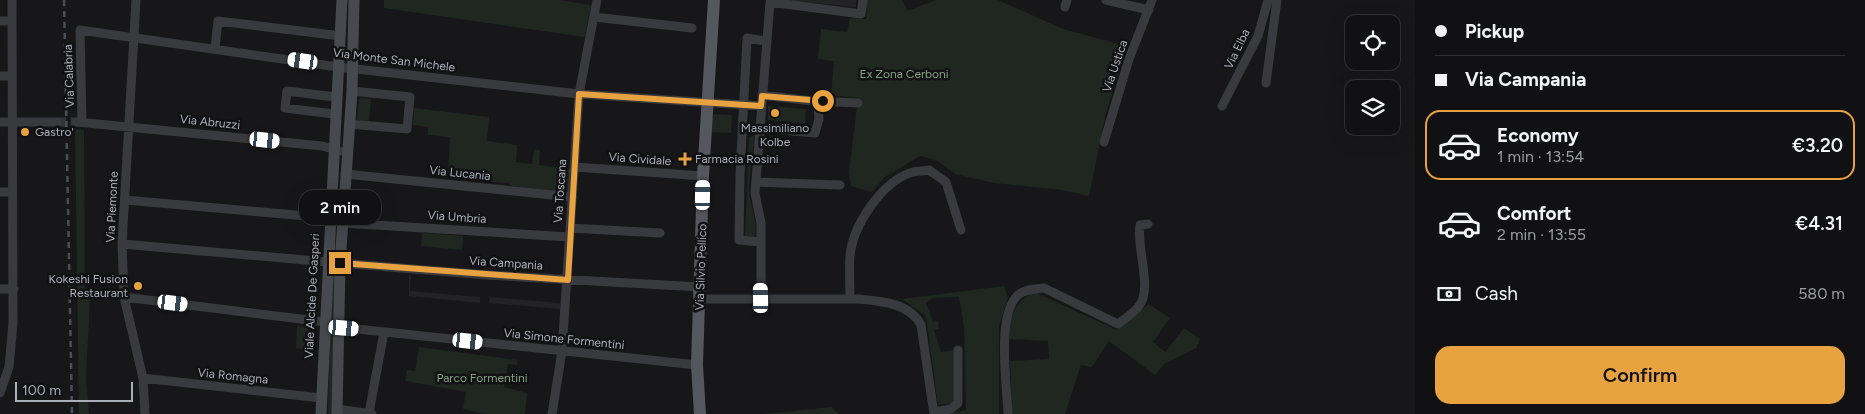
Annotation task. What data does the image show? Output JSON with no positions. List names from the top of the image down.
{
  "streets": {
    "main road": ["Via Silvio Pellico"],
    "street": [
      "Via Elba",
      "Via Monte San Michele",
      "Via Ustica",
      "Via Calabria",
      "Via Abruzzi",
      "Via Cividale",
      "Via Lucania",
      "Via Toscana",
      "Via Piemonte",
      "Via Umbria",
      "Via Campania",
      "Viale Alcide De Gasperi",
      "Via Simone Formentini",
      "Via Romagna"
    ]
  },
  "crossings": [
    ["Via Monte San Michele", "Via Calabria"],
    ["Via Monte San Michele", "Via Toscana"],
    ["Via Monte San Michele", "Via Piemonte"],
    ["Via Monte San Michele", "Via Silvio Pellico"],
    ["Via Monte San Michele", "Viale Alcide De Gasperi"],
    ["Via Calabria", "Via Abruzzi"],
    ["Via Abruzzi", "Via Piemonte"],
    ["Via Abruzzi", "Viale Alcide De Gasperi"],
    ["Via Cividale", "Via Toscana"],
    ["Via Cividale", "Via Silvio Pellico"],
    ["Via Lucania", "Via Toscana"],
    ["Via Lucania", "Viale Alcide De Gasperi"],
    ["Via Toscana", "Via Umbria"],
    ["Via Toscana", "Via Campania"],
    ["Via Toscana", "Via Simone Formentini"],
    ["Via Piemonte", "Via Campania"],
    ["Via Piemonte", "Via Romagna"],
    ["Via Umbria", "Viale Alcide De Gasperi"],
    ["Via Campania", "Via Silvio Pellico"],
    ["Via Campania", "Viale Alcide De Gasperi"],
    ["Via Silvio Pellico", "Via Simone Formentini"],
    ["Viale Alcide De Gasperi", "Via Simone Formentini"],
    ["Viale Alcide De Gasperi", "Via Romagna"]
  ],
  "parks": ["Ex Zona Cerboni", "Parco Formentini"],
  "places": {
    "other": ["Massimiliano Kolbe", "Gastro'", "Kokeshi Fusion Restaurant"],
    "health": ["Farmacia Rosini"]
  },
  "scale_bar": "100 m",
  "page": {
    "banner": ["Pickup", "Via Campania"],
    "list": [
      {
        "name": "Economy",
        "note": "1 min · 13:54",
        "value": "€3.20"
      },
      {
        "name": "Comfort",
        "note": "2 min · 13:55",
        "value": "€4.31"
      }
    ],
    "bubble": "2 min",
    "pay": ["Cash", "580 m"],
    "buttons": "Confirm",
    "scale": "100 m"
  }
}
